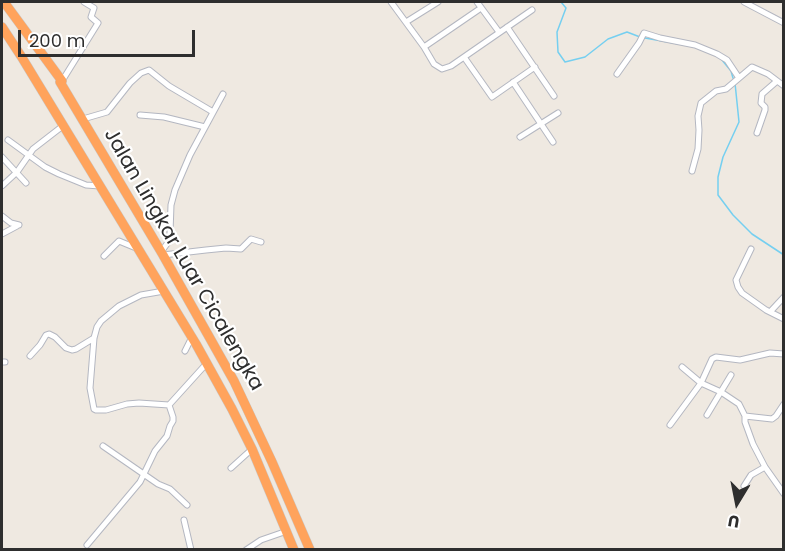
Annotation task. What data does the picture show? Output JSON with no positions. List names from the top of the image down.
{
  "streets": {
    "highway": ["Jalan Lingkar Luar Cicalengka"]
  },
  "scale_bar": "200 m",
  "north": "bottom"
}
